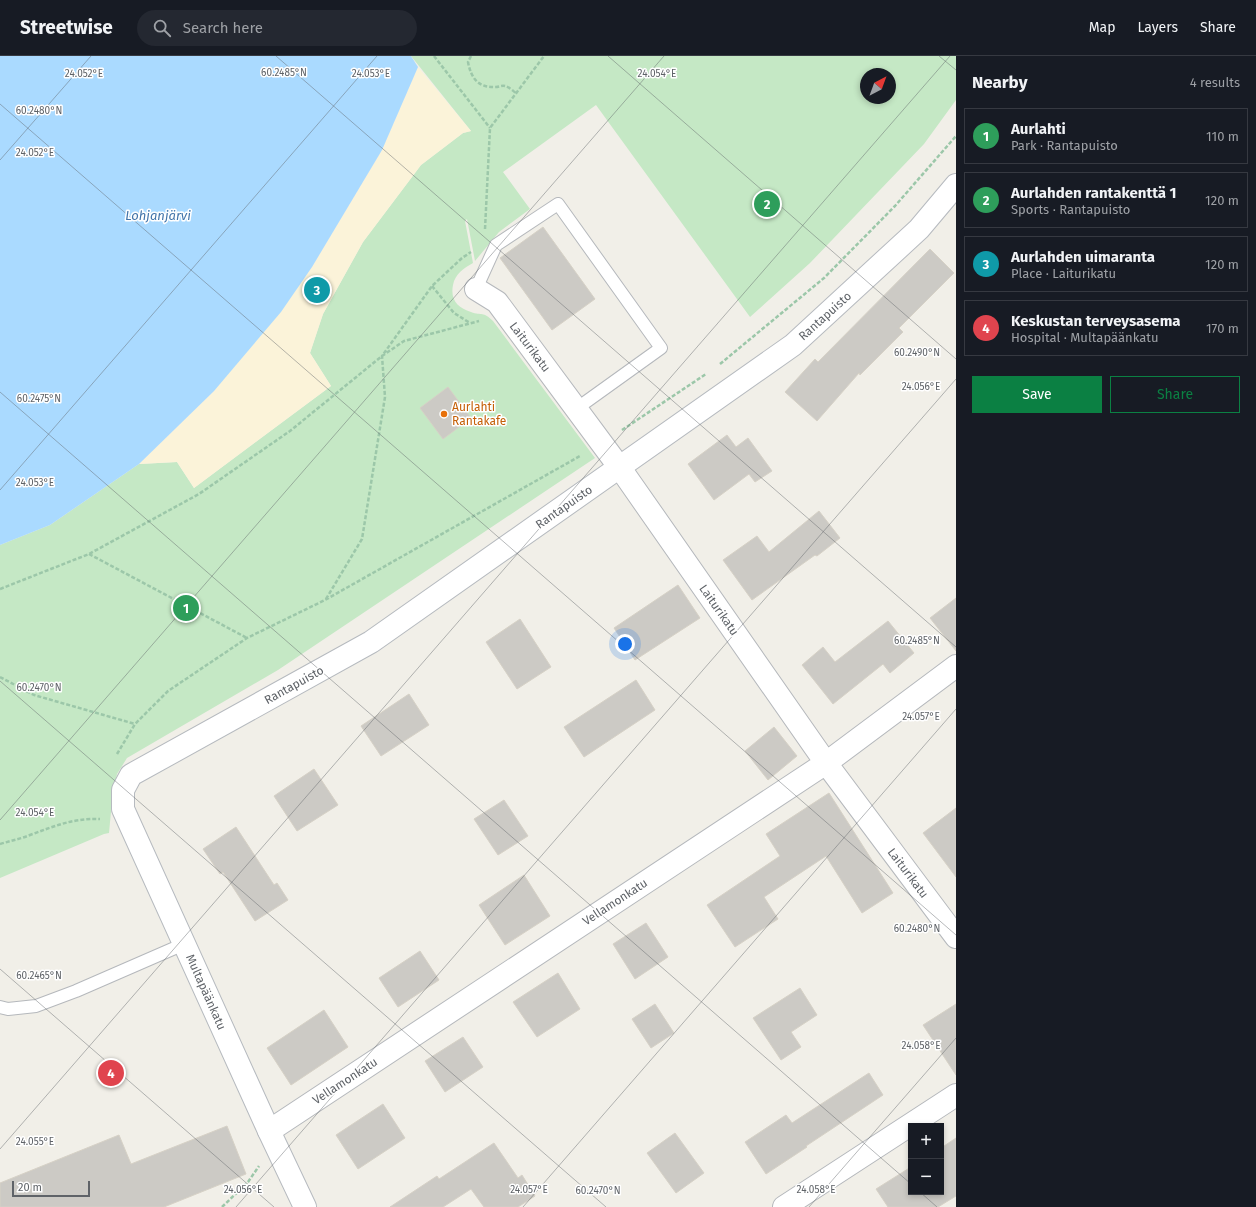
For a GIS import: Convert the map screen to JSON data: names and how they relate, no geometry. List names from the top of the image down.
{
  "streets": {
    "street": [
      "Rantapuisto",
      "Laiturikatu",
      "Vellamonkatu",
      "Multapäänkatu"
    ]
  },
  "crossings": [
    ["Rantapuisto", "Laiturikatu"],
    ["Rantapuisto", "Multapäänkatu"],
    ["Laiturikatu", "Vellamonkatu"],
    ["Vellamonkatu", "Multapäänkatu"]
  ],
  "water": ["Lohjanjärvi"],
  "places": ["Aurlahti Rantakafe"],
  "scale_bar": "20 m",
  "north": "top right",
  "page": {
    "header": "Streetwise",
    "search": "Search here",
    "nav": ["Map", "Layers", "Share"],
    "heading": ["Nearby", "4 results"],
    "list": [
      {
        "mark": "1",
        "name": "Aurlahti",
        "note": "Park · Rantapuisto",
        "value": "110 m"
      },
      {
        "mark": "2",
        "name": "Aurlahden rantakenttä 1",
        "note": "Sports · Rantapuisto",
        "value": "120 m"
      },
      {
        "mark": "3",
        "name": "Aurlahden uimaranta",
        "note": "Place · Laiturikatu",
        "value": "120 m"
      },
      {
        "mark": "4",
        "name": "Keskustan terveysasema",
        "note": "Hospital · Multapäänkatu",
        "value": "170 m"
      }
    ],
    "pins": [
      "2",
      "3",
      "1",
      "4"
    ],
    "buttons": ["Save", "Share"],
    "map_buttons": ["+", "−"],
    "scale": "20 m"
  },
  "coordinates": [
    "60.2485°N",
    "24.053°E",
    "24.052°E",
    "24.054°E",
    "60.2480°N",
    "60.2490°N",
    "24.056°E",
    "60.2475°N",
    "60.2470°N",
    "24.057°E",
    "60.2465°N",
    "24.058°E",
    "24.055°E"
  ]
}
